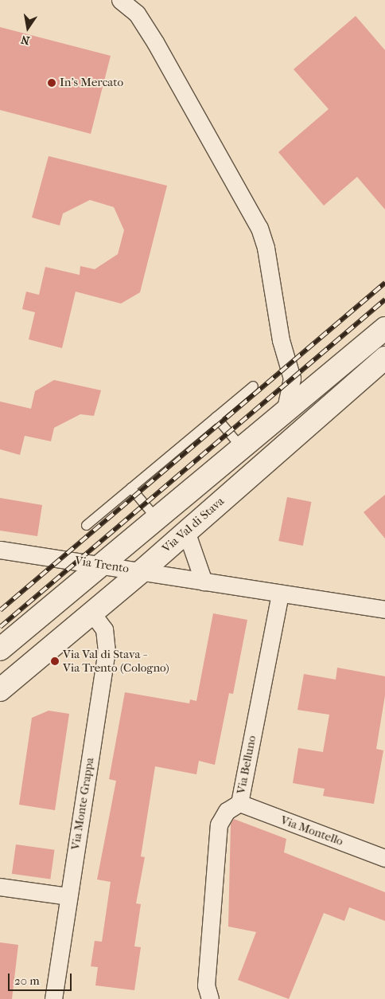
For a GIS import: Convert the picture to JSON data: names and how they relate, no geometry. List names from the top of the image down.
{
  "streets": {
    "street": [
      "Via Val di Stava",
      "Via Trento",
      "Via Belluno",
      "Via Monte Grappa",
      "Via Montello"
    ]
  },
  "crossings": [
    ["Via Val di Stava", "Via Trento"],
    ["Via Val di Stava", "Via Monte Grappa"],
    ["Via Trento", "Via Belluno"],
    ["Via Belluno", "Via Montello"]
  ],
  "places": ["In's Mercato", "Via Val di Stava - Via Trento (Cologno)"],
  "scale_bar": "20 m",
  "north": "bottom"
}
